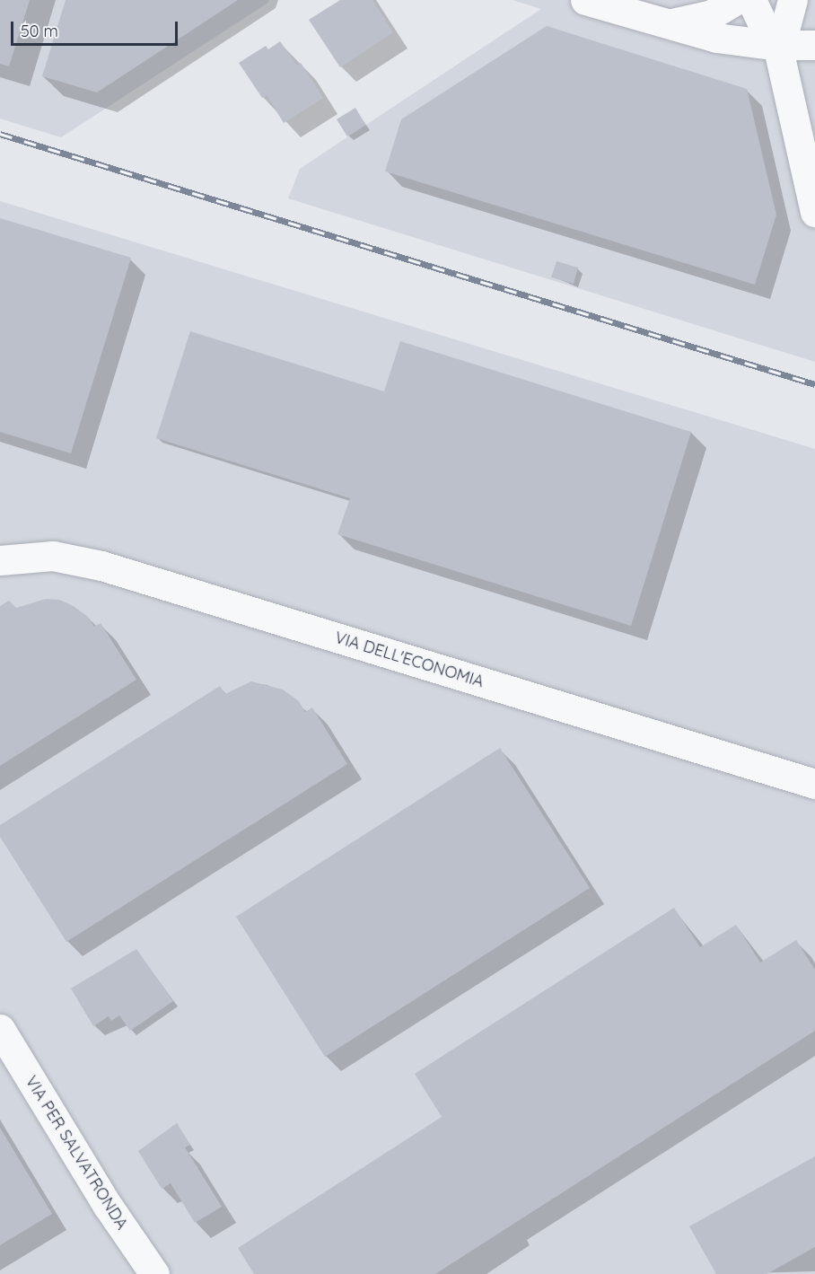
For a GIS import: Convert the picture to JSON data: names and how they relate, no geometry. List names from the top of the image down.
{
  "streets": {
    "street": ["VIA DELL'ECONOMIA", "VIA PER SALVATRONDA"]
  },
  "scale_bar": "50 m"
}
